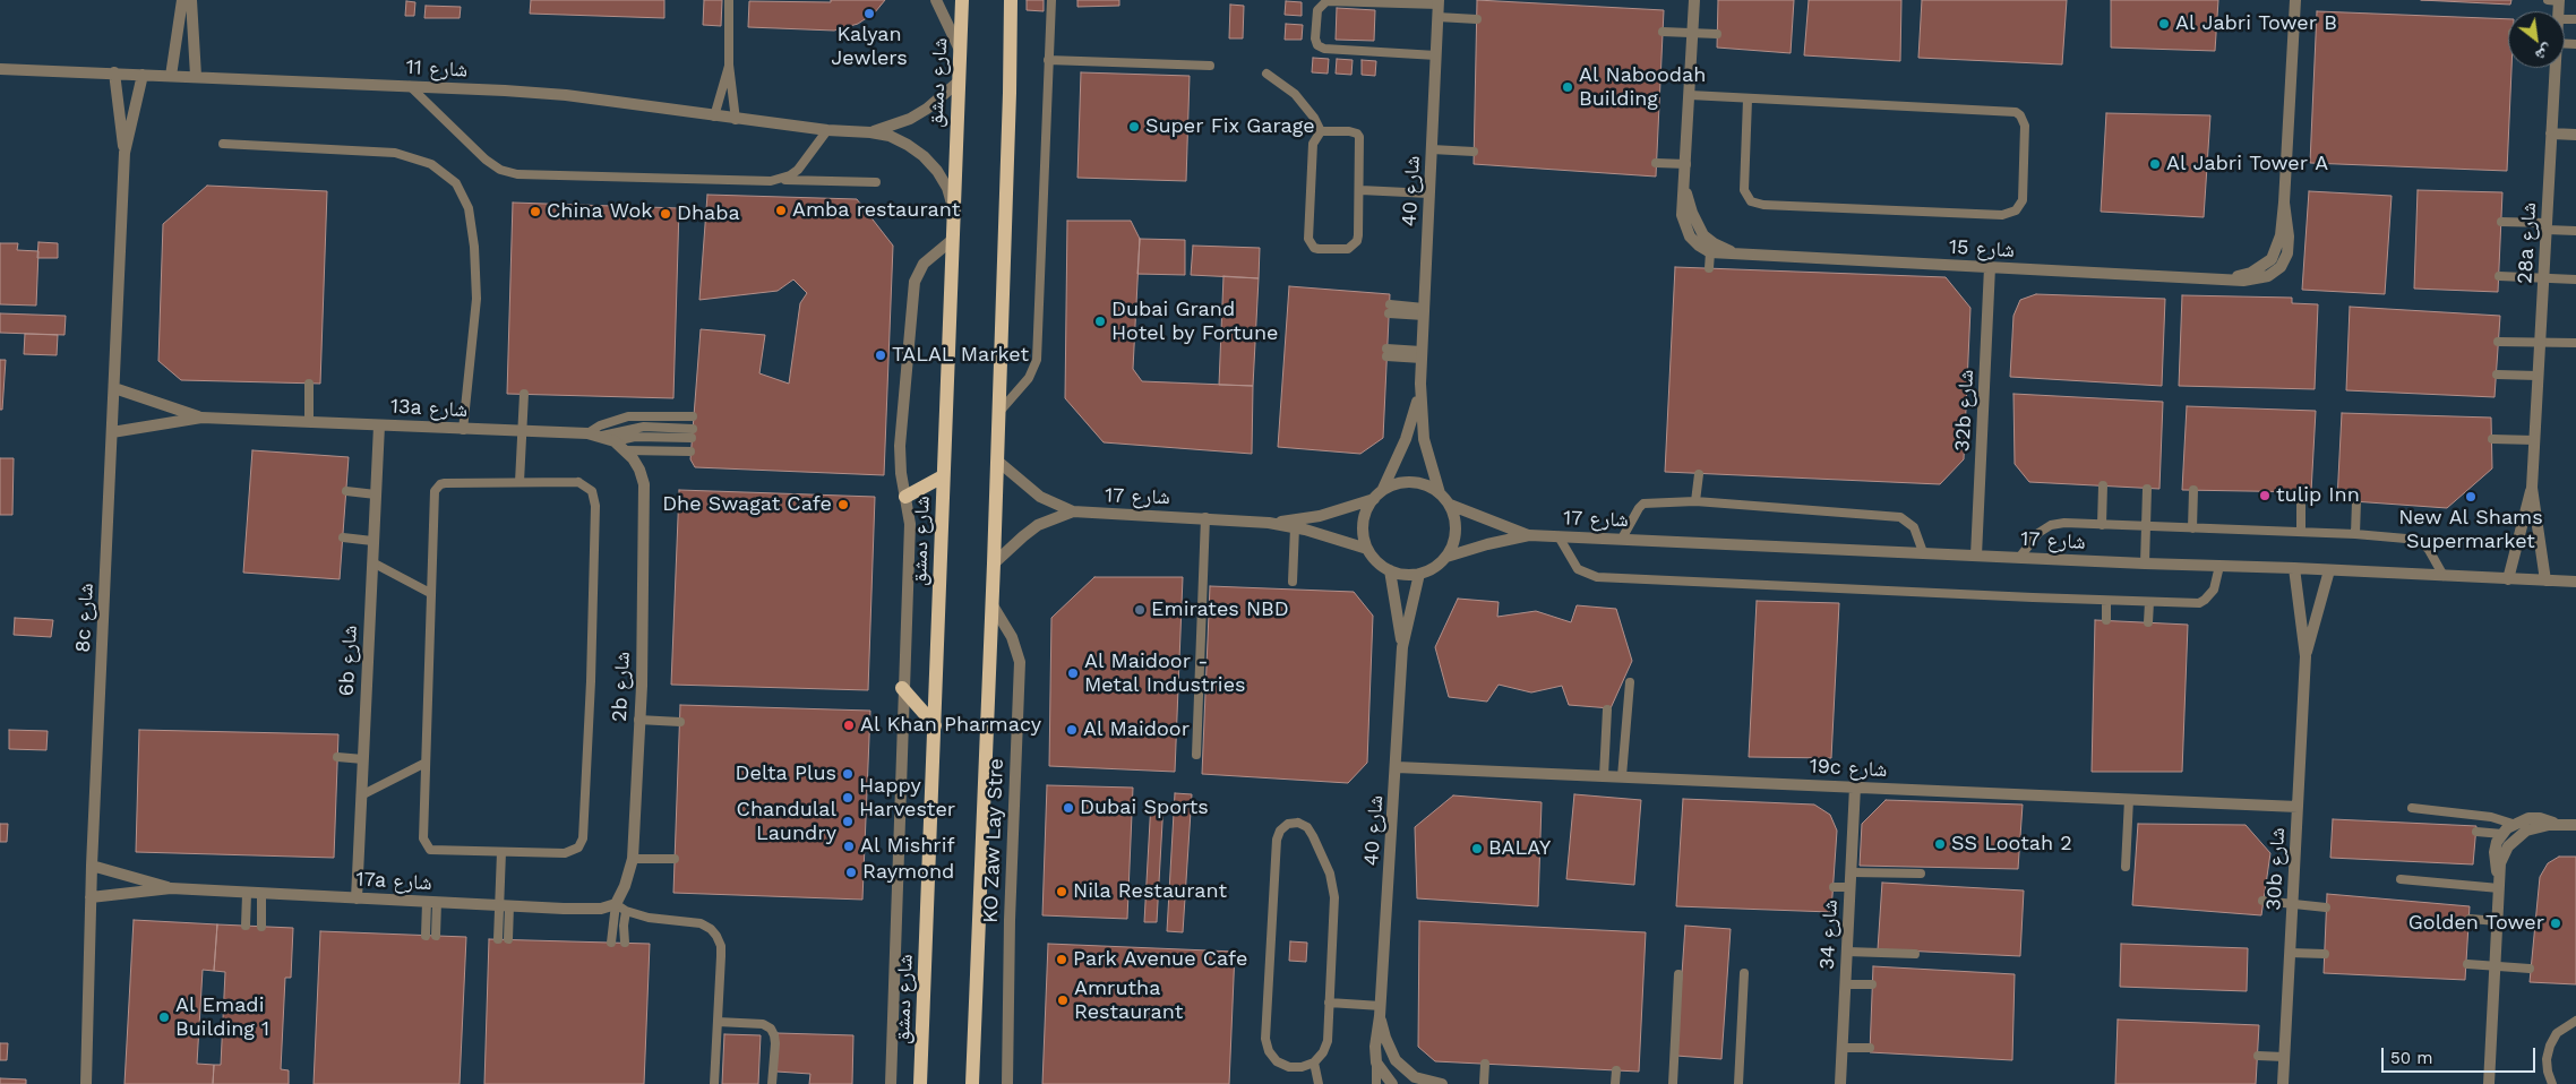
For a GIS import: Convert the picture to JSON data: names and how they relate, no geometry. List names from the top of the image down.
{
  "streets": {
    "main road": ["شارع دمشق"],
    "street": [
      "شارع 11",
      "شارع 40",
      "28a شارع",
      "شارع 15",
      "13a شارع",
      "32b شارع",
      "شارع 17",
      "8c شارع",
      "6b شارع",
      "2b شارع",
      "19c شارع",
      "KO Zaw Lay Stre",
      "30b شارع",
      "17a شارع",
      "شارع 34"
    ]
  },
  "crossings": [
    ["شارع 11", "شارع دمشق"],
    ["شارع 11", "8c شارع"],
    ["شارع 40", "شارع 17"],
    ["شارع 40", "19c شارع"],
    ["28a شارع", "شارع 17"],
    ["شارع 15", "32b شارع"],
    ["13a شارع", "8c شارع"],
    ["13a شارع", "6b شارع"],
    ["13a شارع", "2b شارع"],
    ["32b شارع", "شارع 17"],
    ["شارع 17", "30b شارع"],
    ["8c شارع", "17a شارع"],
    ["6b شارع", "17a شارع"],
    ["2b شارع", "17a شارع"],
    ["19c شارع", "30b شارع"],
    ["19c شارع", "شارع 34"]
  ],
  "places": [
    "Kalyan Jewlers",
    "Al Jabri Tower B",
    "Al Naboodah Building",
    "Super Fix Garage",
    "Al Jabri Tower A",
    "Amba restaurant",
    "China Wok",
    "Dhaba",
    "Dubai Grand Hotel by Fortune",
    "TALAL Market",
    "tulip Inn",
    "New Al Shams Supermarket",
    "Dhe Swagat Cafe",
    "Emirates NBD",
    "Al Maidoor - Metal Industries",
    "Al Khan Pharmacy",
    "Al Maidoor",
    "Delta Plus",
    "Happy Harvester",
    "Dubai Sports",
    "Chandulal Laundry",
    "SS Lootah 2",
    "Al Mishrif",
    "BALAY",
    "Raymond",
    "Nila Restaurant",
    "Golden Tower",
    "Park Avenue Cafe",
    "Amrutha Restaurant",
    "Al Emadi Building 1"
  ],
  "scale_bar": "50 m",
  "north": "bottom right"
}
